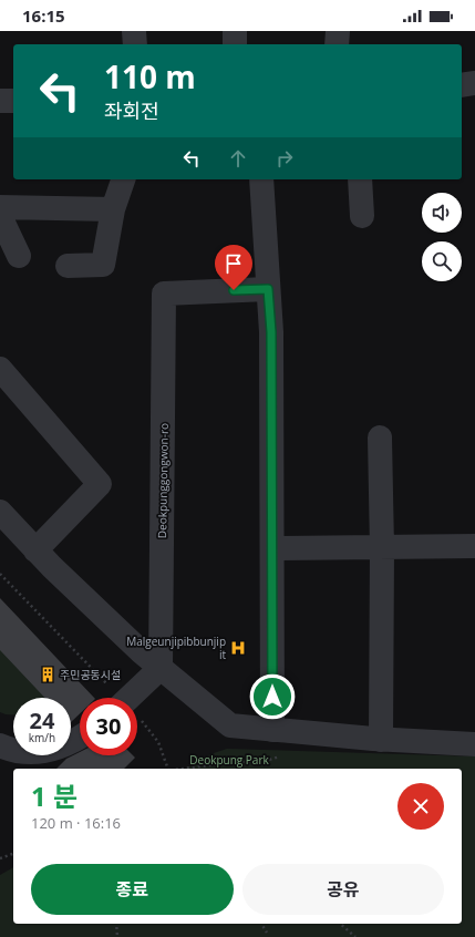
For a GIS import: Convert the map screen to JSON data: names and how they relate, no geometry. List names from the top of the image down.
{
  "streets": {
    "street": ["Deokpunggongwon-ro"]
  },
  "parks": ["Deokpung Park"],
  "places": {
    "hospital": ["Malgeunjipibbunjip it"],
    "building": ["주민공동시설"]
  },
  "page": {
    "status": "16:15",
    "turn": ["110 m", "좌회전"],
    "speed": "24 km/h",
    "limit": "30",
    "heading": ["1 분", "120 m · 16:16"],
    "buttons": ["종료", "공유"]
  }
}
